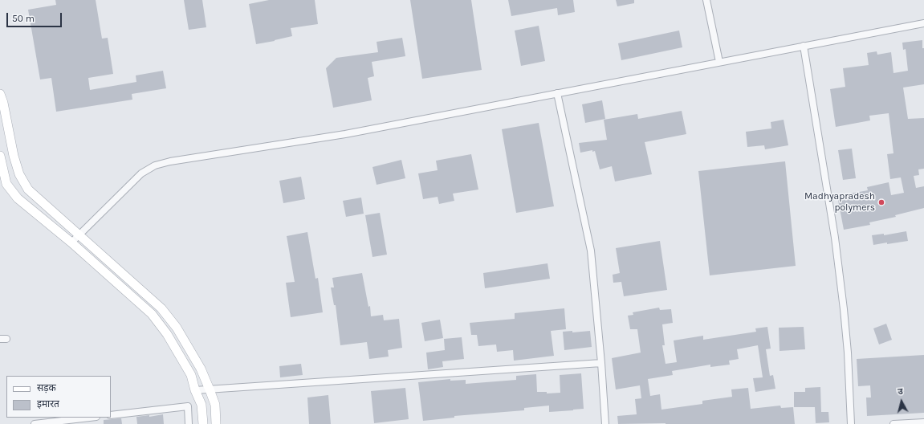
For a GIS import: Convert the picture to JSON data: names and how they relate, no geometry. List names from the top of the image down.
{
  "places": ["Madhyapradesh polymers"],
  "legend": ["सड़क", "इमारत"],
  "scale_bar": "50 m",
  "north": "top"
}
